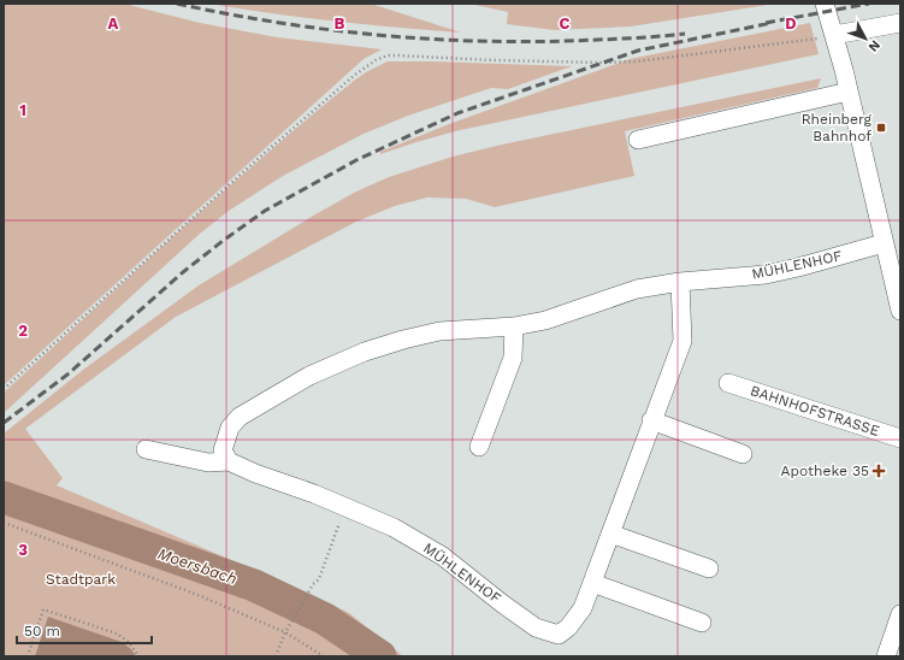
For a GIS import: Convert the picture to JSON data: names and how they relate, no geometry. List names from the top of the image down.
{
  "streets": {
    "street": ["MÜHLENHOF", "BAHNHOFSTRASSE"]
  },
  "water": ["Moersbach"],
  "parks": ["Stadtpark"],
  "places": {
    "transit": ["Rheinberg Bahnhof"],
    "health": ["Apotheke 35"]
  },
  "scale_bar": "50 m",
  "north": "bottom right",
  "grid": {
    "columns": [
      "A",
      "B",
      "C",
      "D"
    ],
    "rows": ["1", "2", "3"]
  }
}
